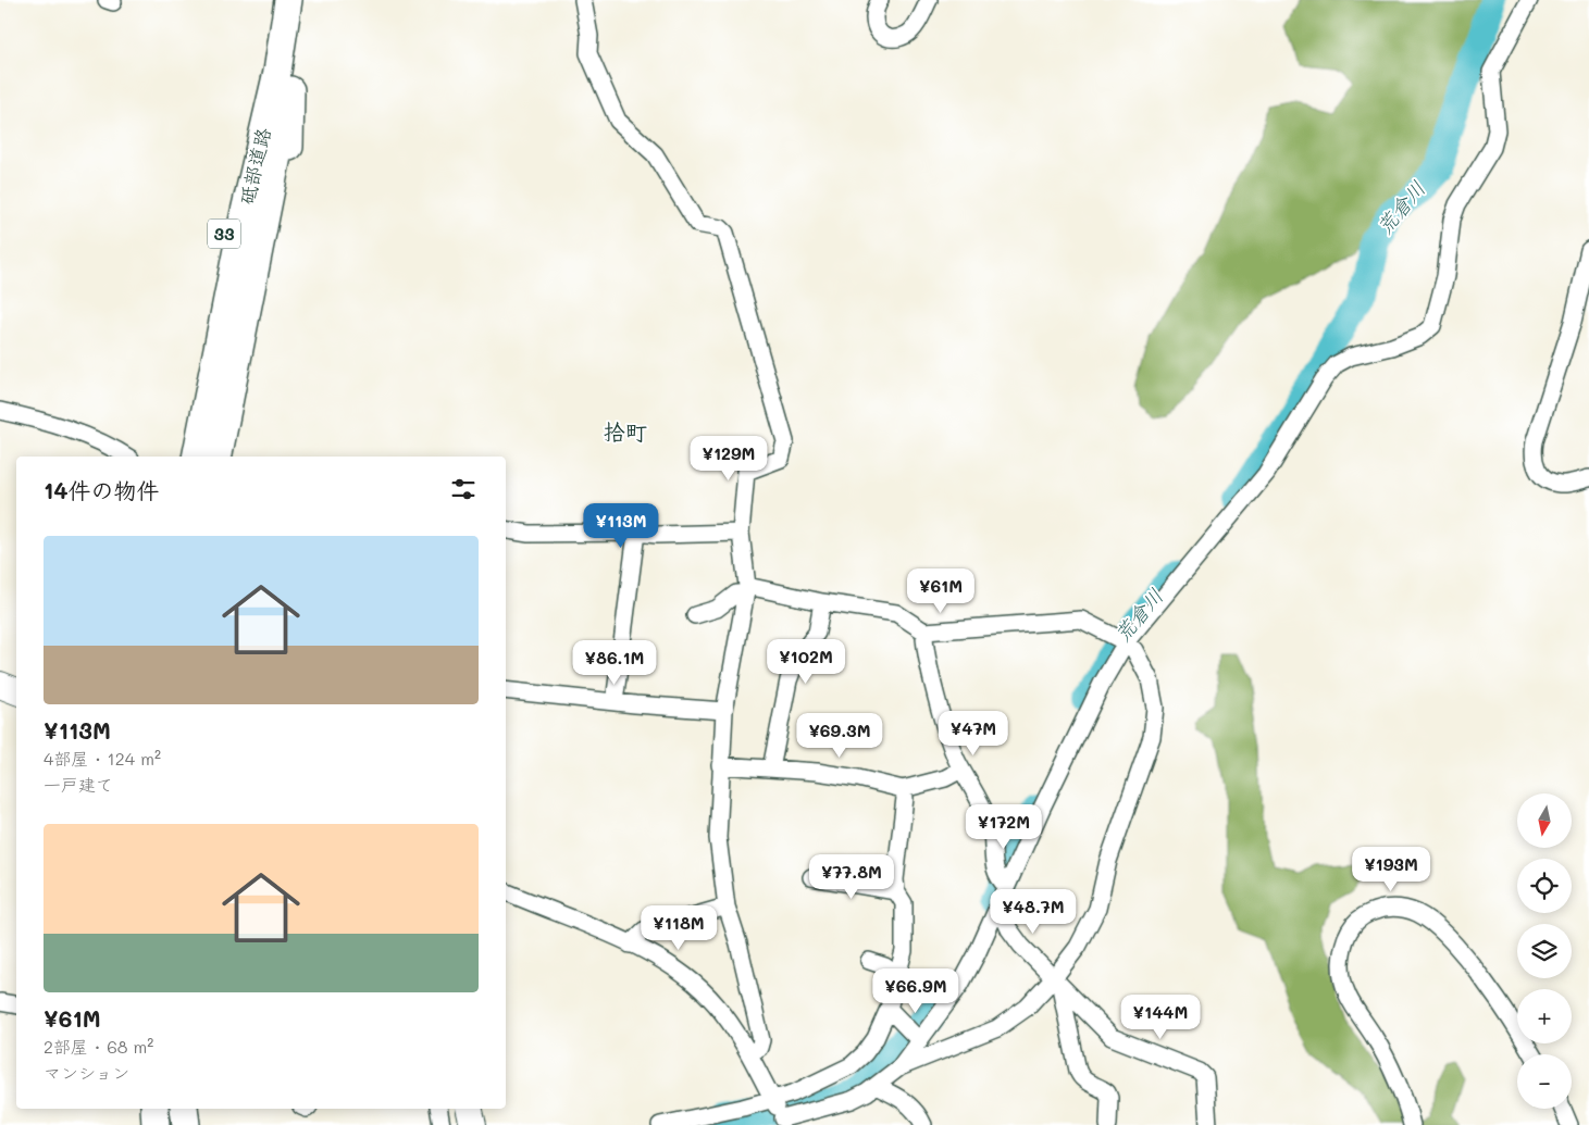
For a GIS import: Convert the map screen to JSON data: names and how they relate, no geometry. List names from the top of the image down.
{
  "streets": {
    "highway": ["砥部道路", "33"]
  },
  "crossings": [
    ["砥部道路", "33"]
  ],
  "districts": ["拾町"],
  "water": ["荒倉川"],
  "north": "bottom",
  "page": {
    "price": [
      "¥129M",
      "¥113M",
      "¥61M",
      "¥102M",
      "¥86.1M",
      "¥47M",
      "¥69.3M",
      "¥172M",
      "¥193M",
      "¥77.8M",
      "¥48.7M",
      "¥118M",
      "¥66.9M",
      "¥144M"
    ],
    "heading": "14件の物件",
    "list": [
      {
        "name": "¥113M",
        "note": "4部屋 · 124 m² · 一戸建て"
      },
      {
        "name": "¥61M",
        "note": "2部屋 · 68 m² · マンション"
      }
    ],
    "map_buttons": ["+", "−"]
  }
}
